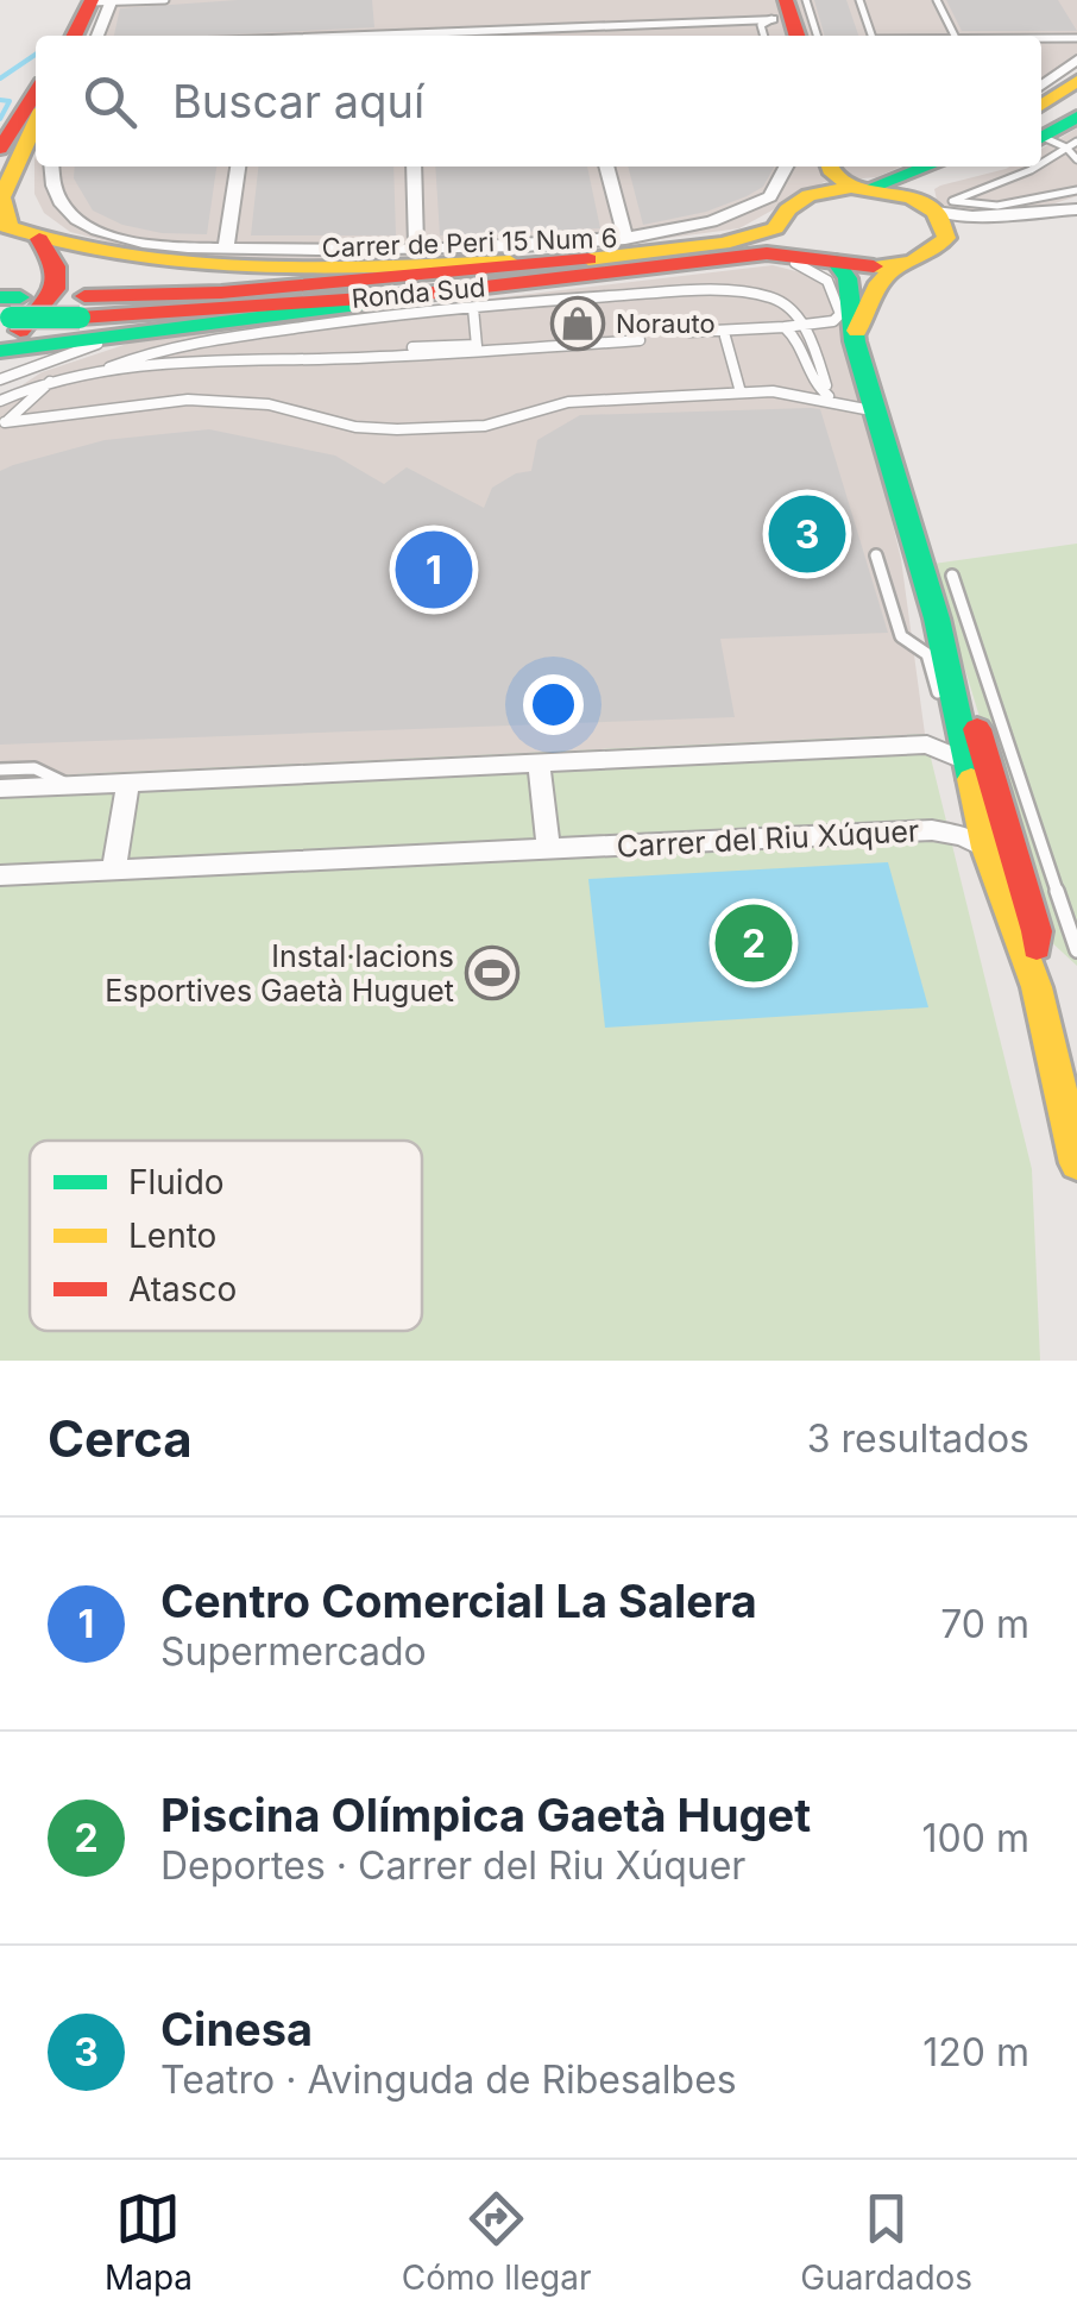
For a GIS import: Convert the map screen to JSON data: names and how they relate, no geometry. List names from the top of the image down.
{
  "streets": {
    "main road": ["Ronda Sud"],
    "street": ["Carrer de Peri 15 Num 6", "Carrer del Riu Xúquer"]
  },
  "places": {
    "shop": ["Norauto"],
    "sports": ["Instal·lacions Esportives Gaetà Huguet"]
  },
  "legend": ["Fluido", "Lento", "Atasco"],
  "page": {
    "search": "Buscar aquí",
    "pins": ["3", "1", "2"],
    "heading": ["Cerca", "3 resultados"],
    "list": [
      {
        "mark": "1",
        "name": "Centro Comercial La Salera",
        "note": "Supermercado",
        "value": "70 m"
      },
      {
        "mark": "2",
        "name": "Piscina Olímpica Gaetà Huget",
        "note": "Deportes · Carrer del Riu Xúquer",
        "value": "100 m"
      },
      {
        "mark": "3",
        "name": "Cinesa",
        "note": "Teatro · Avinguda de Ribesalbes",
        "value": "120 m"
      }
    ],
    "nav": ["Mapa", "Cómo llegar", "Guardados"]
  }
}
